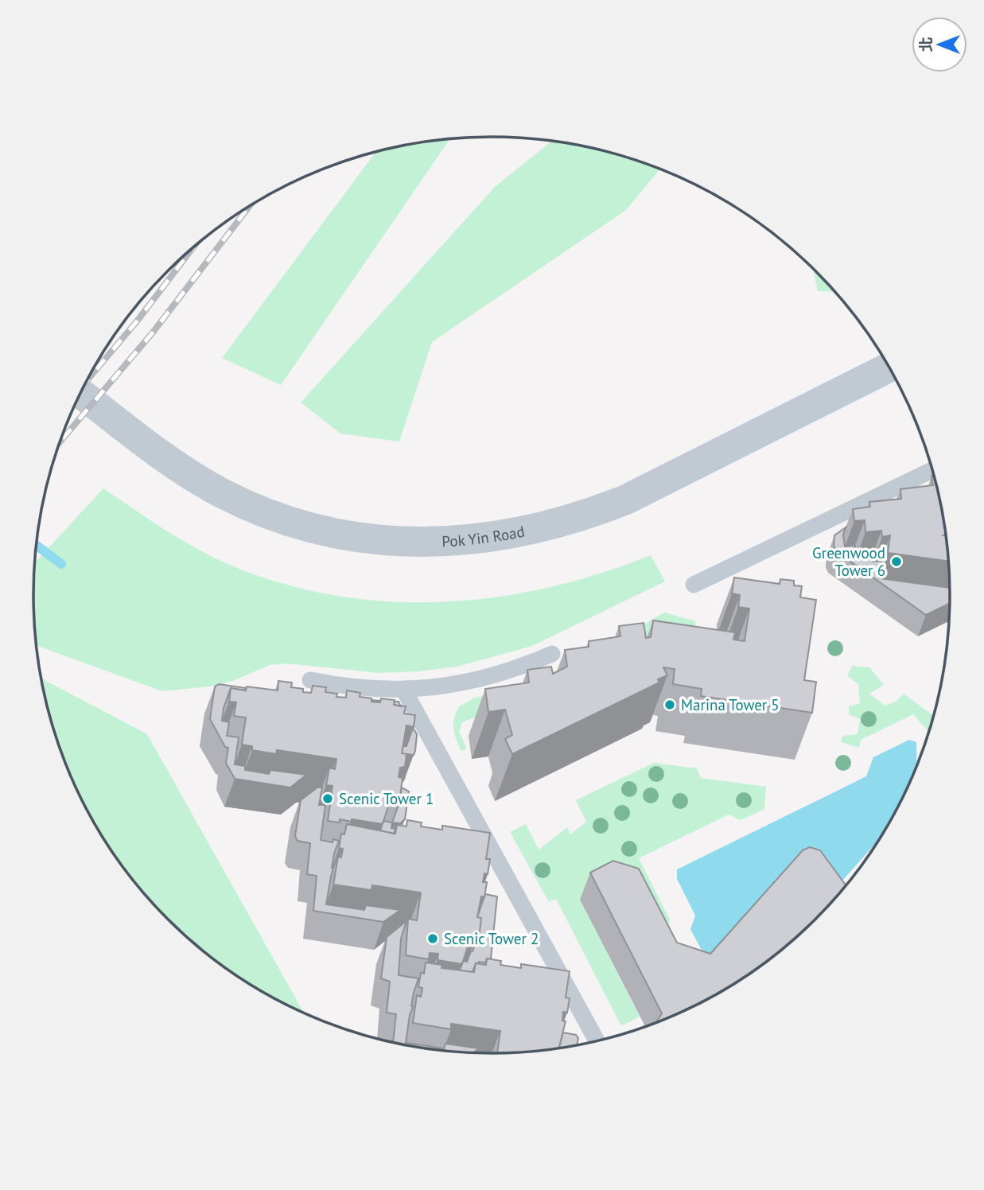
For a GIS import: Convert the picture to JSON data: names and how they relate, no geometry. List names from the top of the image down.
{
  "streets": {
    "street": ["Pok Yin Road"]
  },
  "places": [
    "Greenwood Tower 6",
    "Marina Tower 5",
    "Scenic Tower 1",
    "Scenic Tower 2"
  ],
  "north": "left"
}
